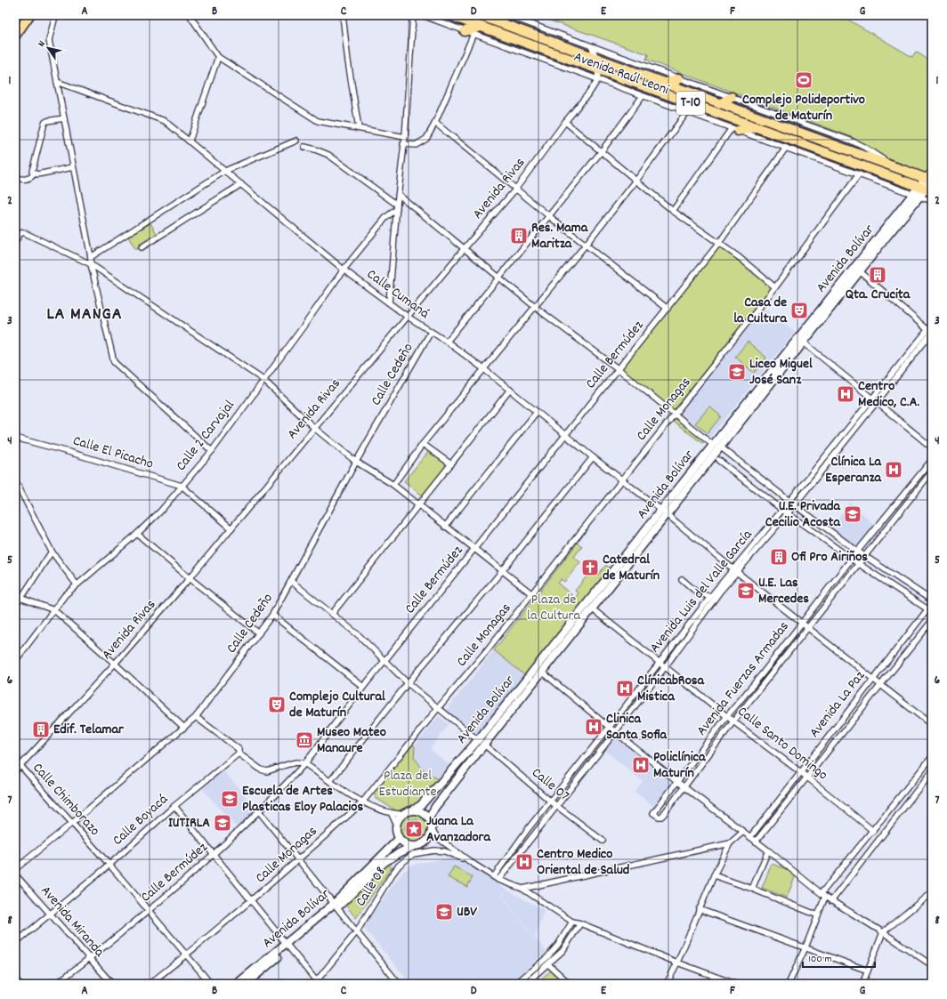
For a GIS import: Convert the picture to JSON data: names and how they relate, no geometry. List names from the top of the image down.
{
  "streets": {
    "highway": ["Avenida Raúl Leoni", "T-10"],
    "street": [
      "Avenida Rivas",
      "Avenida Bolívar",
      "Calle Cumaná",
      "Calle Bermúdez",
      "Calle Cedeño",
      "Calle Monagas",
      "Calle 2 Carvajal",
      "Calle El Picacho",
      "Avenida Luis del Valle García",
      "Avenida Fuerzas Armadas",
      "Avenida La Paz",
      "Calle Santo Domingo",
      "Calle 07",
      "Calle Chimborazo",
      "Calle Boyacá",
      "Calle 08",
      "Avenida Miranda"
    ]
  },
  "crossings": [
    ["Avenida Raúl Leoni", "T-10"],
    ["Avenida Raúl Leoni", "Avenida Rivas"],
    ["Avenida Raúl Leoni", "Avenida Bolívar"],
    ["Avenida Raúl Leoni", "Calle Bermúdez"],
    ["Avenida Raúl Leoni", "Calle Monagas"],
    ["Avenida Rivas", "Calle Cumaná"],
    ["Avenida Rivas", "Calle El Picacho"],
    ["Avenida Rivas", "Calle Chimborazo"],
    ["Avenida Bolívar", "Calle Cumaná"],
    ["Avenida Bolívar", "Calle Santo Domingo"],
    ["Avenida Bolívar", "Calle 07"],
    ["Calle Cumaná", "Calle Bermúdez"],
    ["Calle Cumaná", "Calle Cedeño"],
    ["Calle Cumaná", "Calle Monagas"],
    ["Calle Cumaná", "Calle 2 Carvajal"],
    ["Calle Cumaná", "Avenida Luis del Valle García"],
    ["Calle Cumaná", "Avenida Fuerzas Armadas"],
    ["Calle Cumaná", "Avenida La Paz"],
    ["Calle Bermúdez", "Calle 07"],
    ["Calle Bermúdez", "Calle Chimborazo"],
    ["Calle Bermúdez", "Avenida Miranda"],
    ["Calle Cedeño", "Calle 07"],
    ["Calle Cedeño", "Calle Chimborazo"],
    ["Calle Monagas", "Calle 07"],
    ["Calle Monagas", "Calle Chimborazo"],
    ["Calle 2 Carvajal", "Calle El Picacho"],
    ["Avenida Luis del Valle García", "Calle Santo Domingo"],
    ["Avenida Luis del Valle García", "Calle 07"],
    ["Avenida Fuerzas Armadas", "Calle Santo Domingo"],
    ["Avenida La Paz", "Calle Santo Domingo"],
    ["Calle Chimborazo", "Calle Boyacá"],
    ["Calle Boyacá", "Avenida Miranda"]
  ],
  "districts": ["LA MANGA"],
  "parks": ["Plaza de la Cultura", "Plaza del Estudiante"],
  "places": {
    "sports": ["Complejo Polideportivo de Maturín"],
    "building": [
      "Res. Mama Maritza",
      "Qta. Crucita",
      "Ofi Pro Airiños",
      "Edif. Telamar"
    ],
    "theatre": ["Casa de la Cultura", "Complejo Cultural de Maturín"],
    "school or university": [
      "Liceo Miguel José Sanz",
      "U.E. Privada Cecilio Acosta",
      "U.E. Las Mercedes",
      "Escuela de Artes Plasticas Eloy Palacios",
      "IUTIRLA",
      "UBV"
    ],
    "hospital": [
      "Centro Medico, C.A.",
      "Clínica La Esperanza",
      "ClínicabRosa Mistica",
      "Clinica Santa Sofia",
      "Policlínica Maturín",
      "Centro Medico Oriental de Salud"
    ],
    "church": ["Catedral de Maturín"],
    "museum": ["Museo Mateo Manaure"],
    "place": ["Juana La Avanzadora"]
  },
  "scale_bar": "100 m",
  "north": "top left",
  "grid": {
    "columns": [
      "A",
      "B",
      "C",
      "D",
      "E",
      "F",
      "G"
    ],
    "rows": [
      "1",
      "2",
      "3",
      "4",
      "5",
      "6",
      "7",
      "8"
    ]
  }
}
